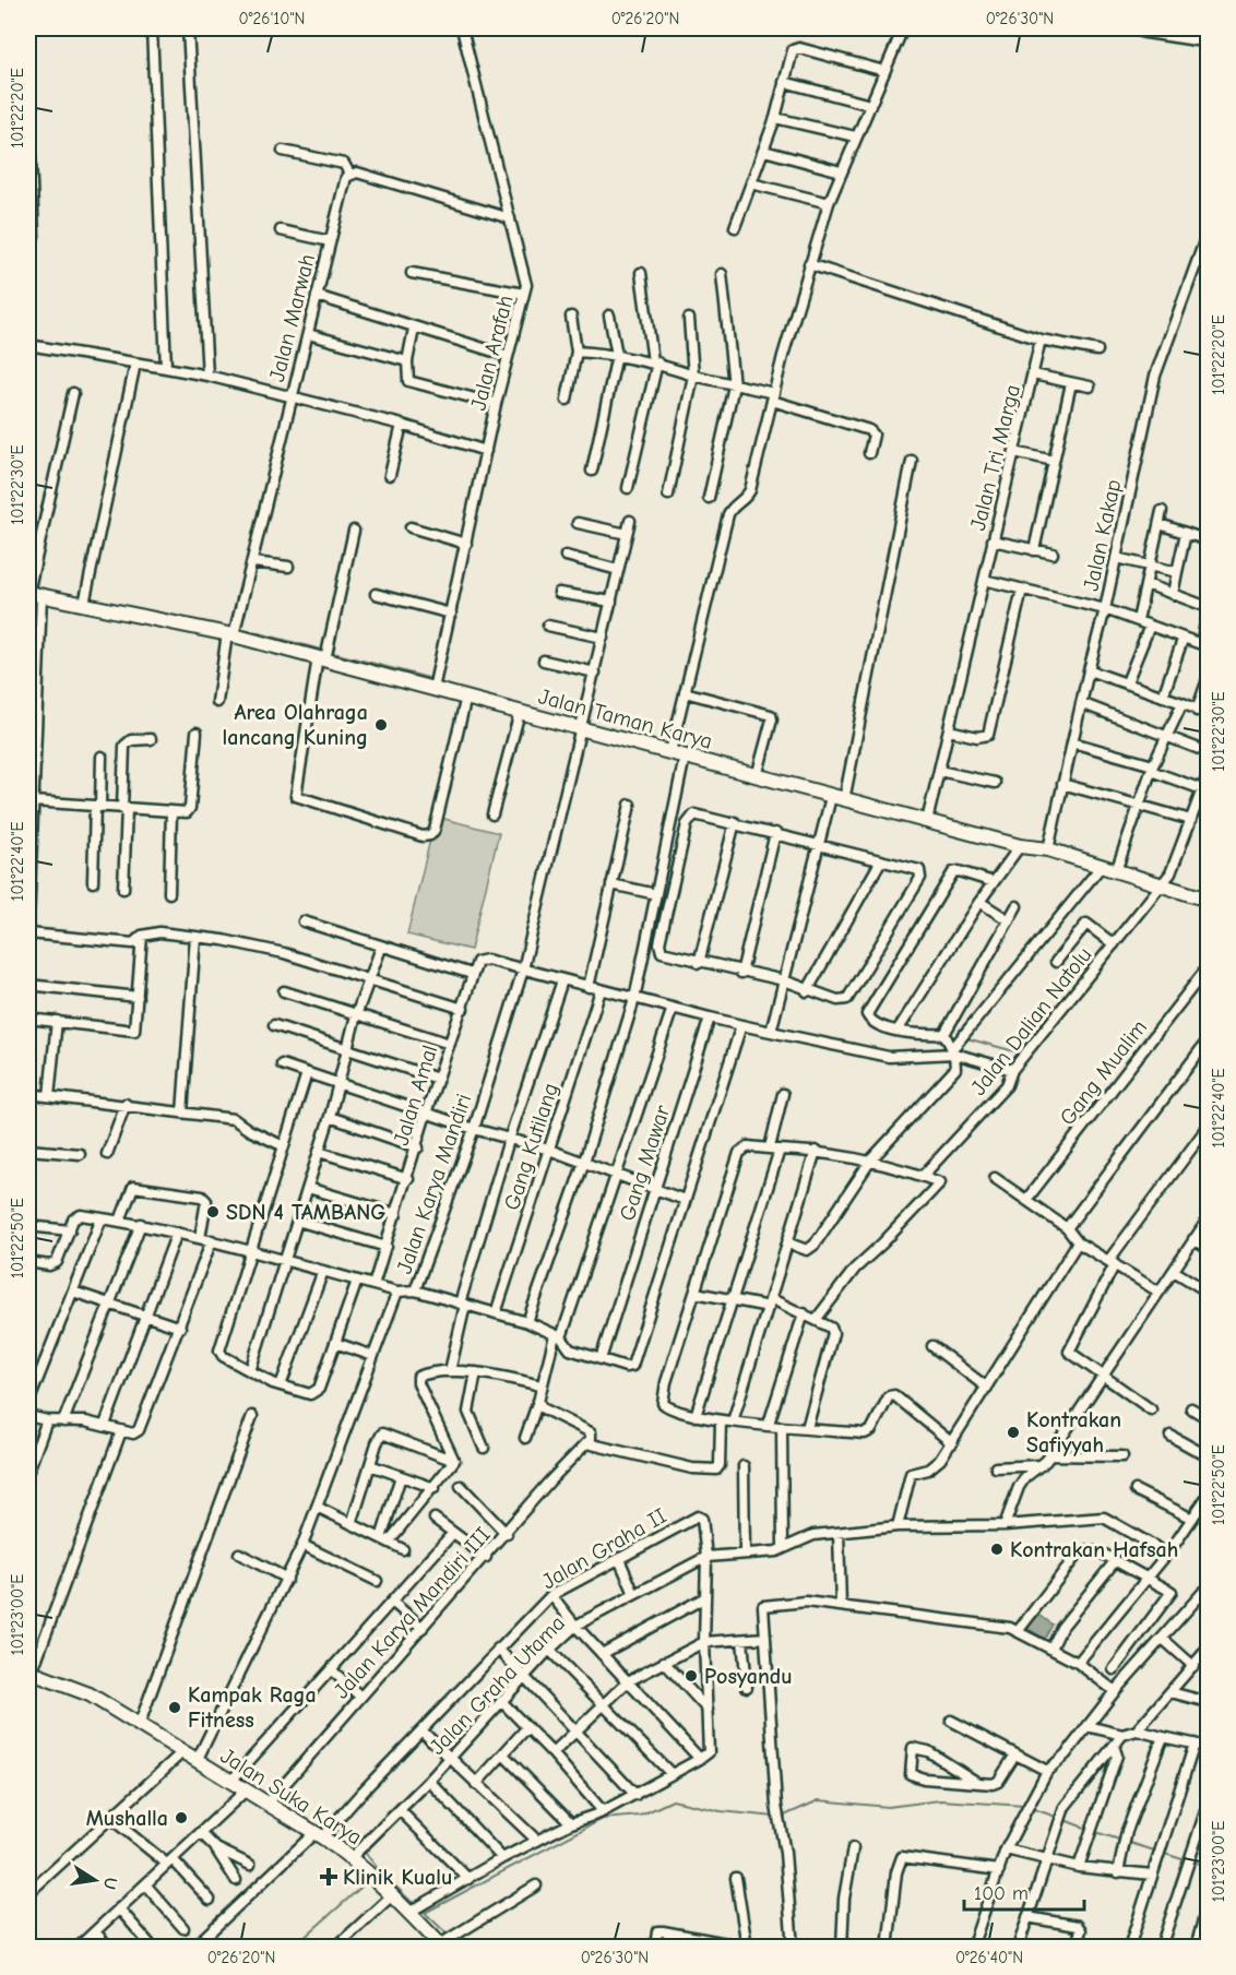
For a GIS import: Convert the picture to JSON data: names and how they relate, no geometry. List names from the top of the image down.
{
  "streets": {
    "street": [
      "Jalan Marwah",
      "Jalan Arafah",
      "Jalan Tri Marga",
      "Jalan Kakap",
      "Jalan Taman Karya",
      "Jalan Dalian Natolu",
      "Gang Mualim",
      "Jalan Amal",
      "Gang Kutilang",
      "Gang Mawar",
      "Jalan Karya Mandiri",
      "Jalan Graha II",
      "Jalan Karya Mandiri III",
      "Jalan Graha Utama",
      "Jalan Suka Karya"
    ]
  },
  "crossings": [
    ["Jalan Marwah", "Jalan Taman Karya"],
    ["Jalan Arafah", "Jalan Taman Karya"],
    ["Jalan Tri Marga", "Jalan Taman Karya"],
    ["Jalan Kakap", "Jalan Taman Karya"],
    ["Jalan Taman Karya", "Jalan Dalian Natolu"],
    ["Jalan Taman Karya", "Jalan Karya Mandiri"],
    ["Jalan Karya Mandiri", "Jalan Suka Karya"],
    ["Jalan Graha II", "Jalan Graha Utama"],
    ["Jalan Graha II", "Jalan Suka Karya"],
    ["Jalan Karya Mandiri III", "Jalan Suka Karya"],
    ["Jalan Graha Utama", "Jalan Suka Karya"]
  ],
  "places": {
    "other": [
      "Area Olahraga lancang Kuning",
      "SDN 4 TAMBANG",
      "Kontrakan Safiyyah",
      "Kontrakan Hafsah",
      "Posyandu",
      "Kampak Raga Fitness",
      "Mushalla"
    ],
    "health": ["Klinik Kualu"]
  },
  "scale_bar": "100 m",
  "north": "right",
  "coordinates": [
    "0°26'10\"N",
    "0°26'20\"N",
    "0°26'30\"N",
    "101°22'20\"E",
    "101°22'30\"E",
    "101°22'40\"E",
    "101°22'50\"E",
    "101°23'00\"E",
    "0°26'40\"N"
  ]
}
